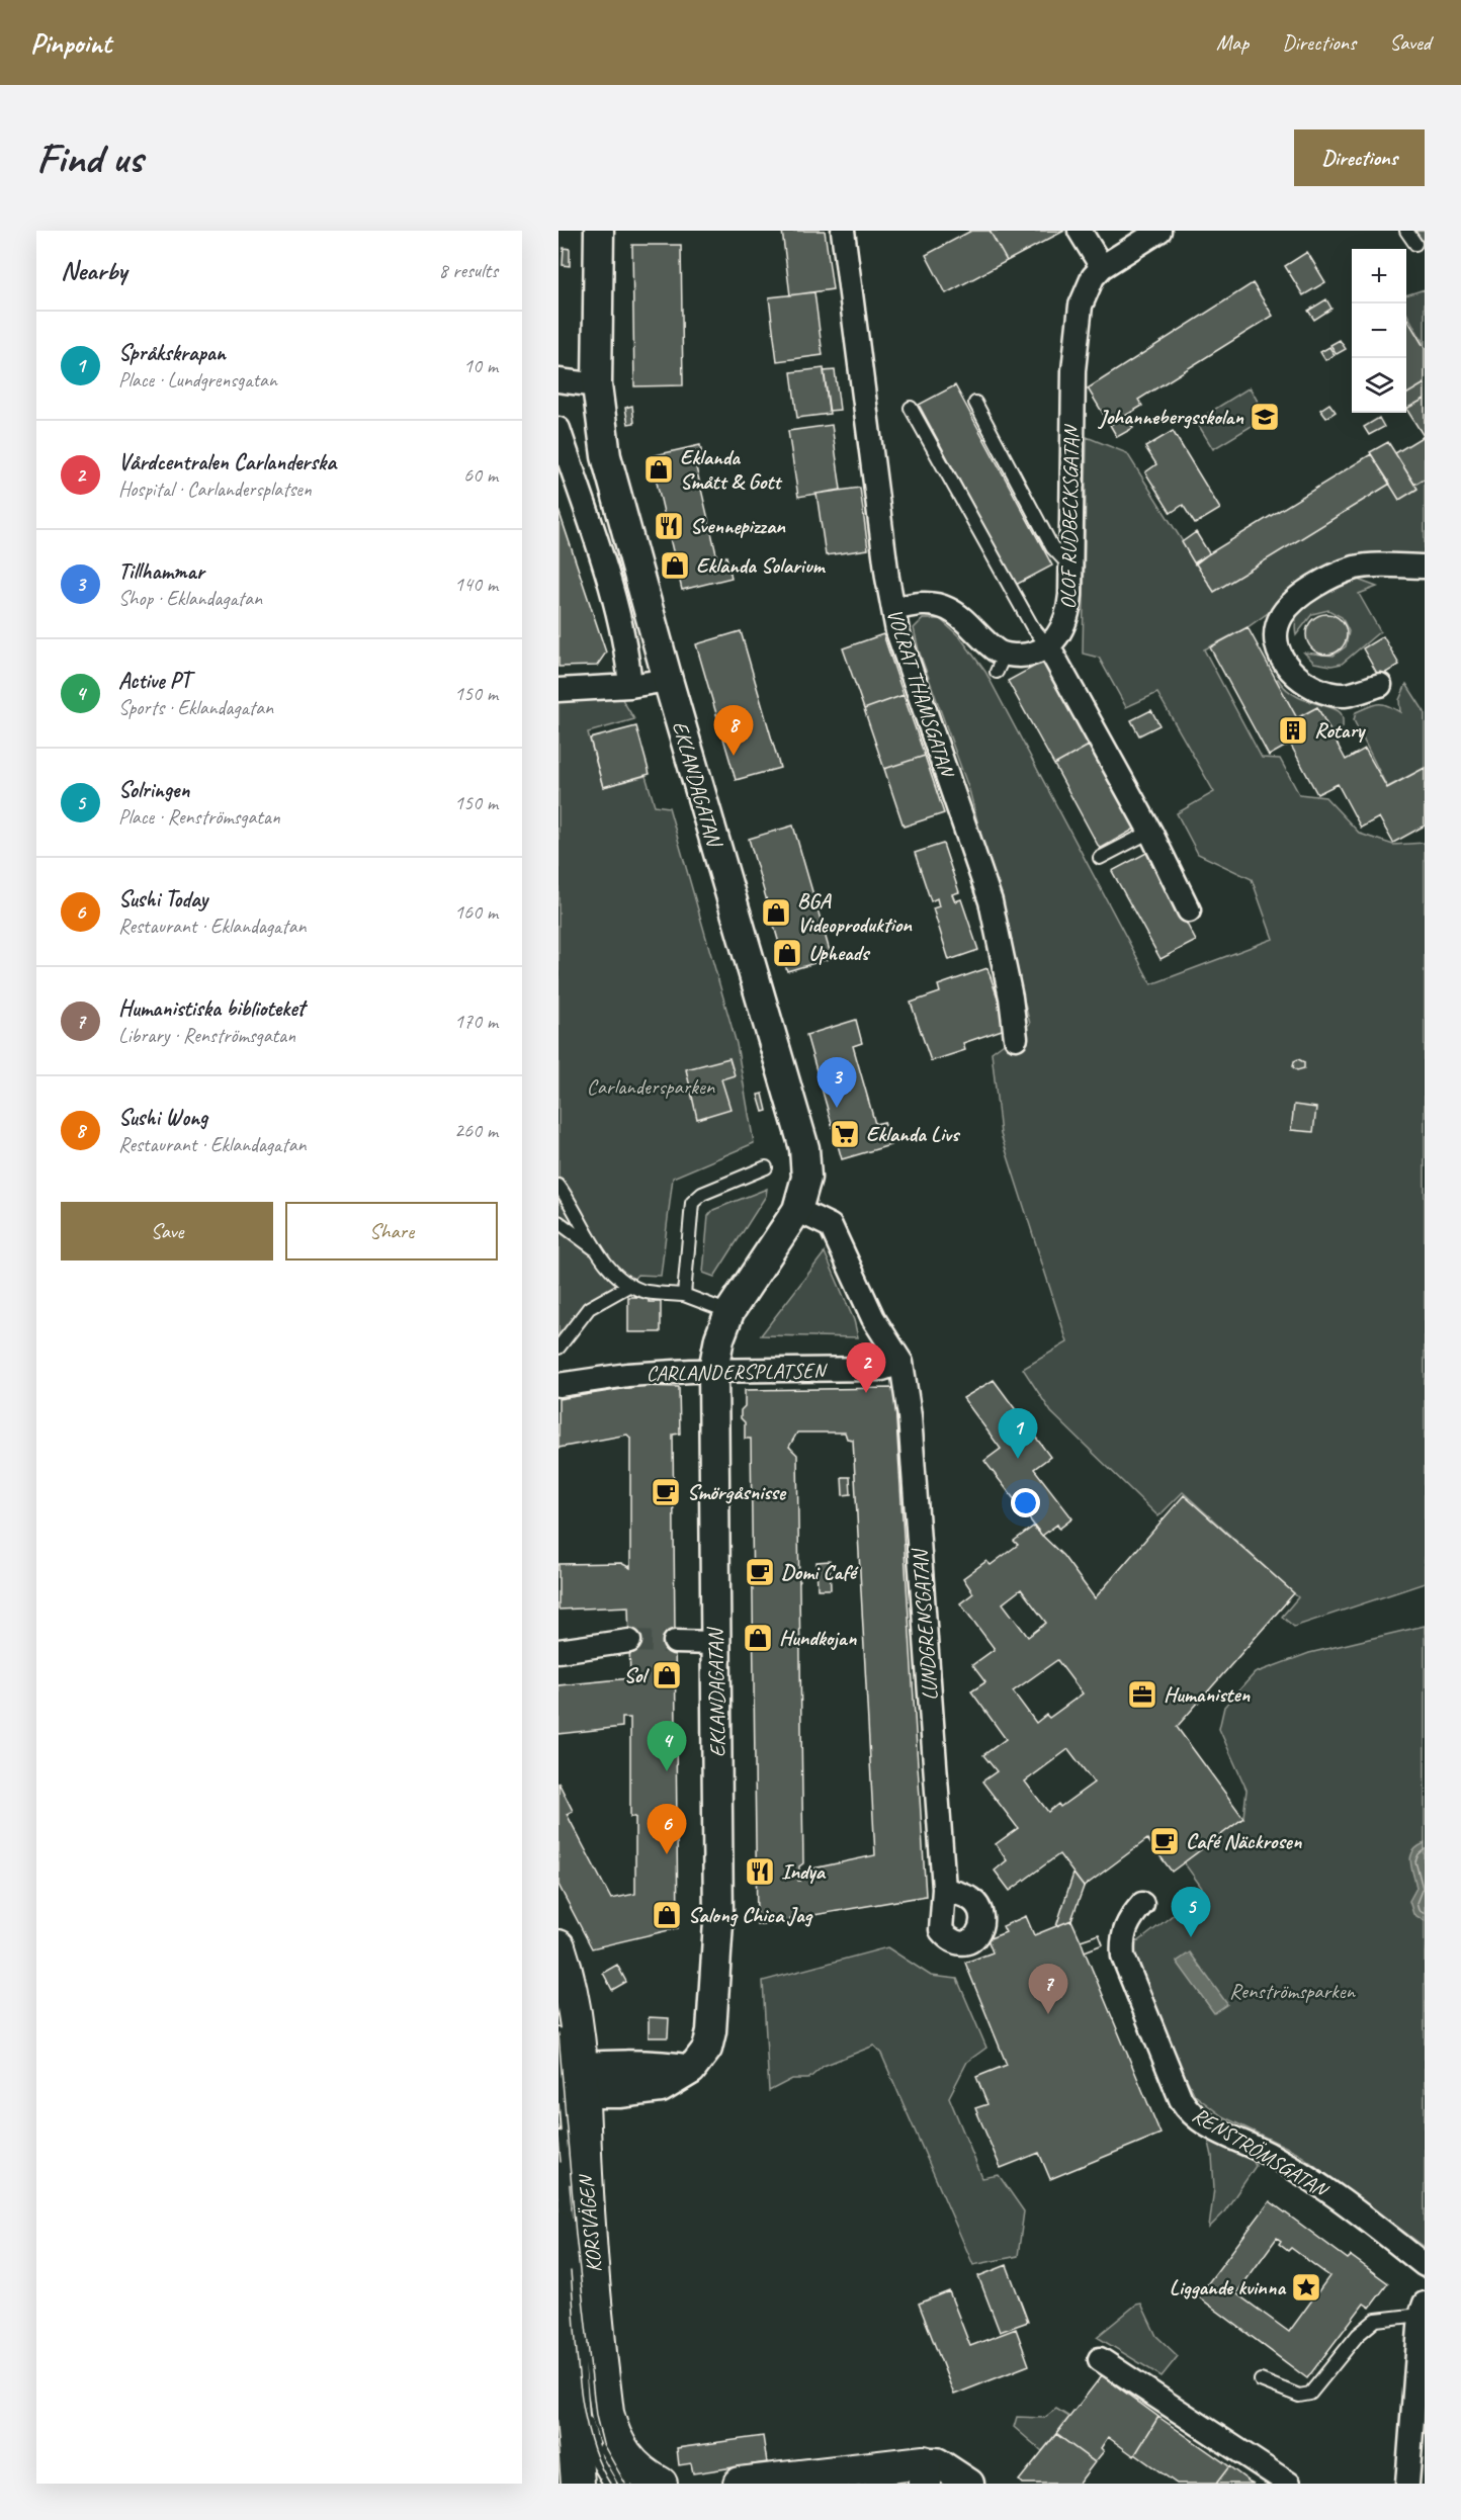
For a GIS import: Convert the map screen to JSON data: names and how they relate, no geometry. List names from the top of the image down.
{
  "streets": {
    "main road": ["KORSVÄGEN"],
    "street": [
      "OLOF RUDBECKSGATAN",
      "VOLRAT THAMSGATAN",
      "EKLANDAGATAN",
      "CARLANDERSPLATSEN",
      "LUNDGRENSGATAN",
      "RENSTRÖMSGATAN"
    ]
  },
  "crossings": [
    ["EKLANDAGATAN", "CARLANDERSPLATSEN"],
    ["EKLANDAGATAN", "KORSVÄGEN"],
    ["CARLANDERSPLATSEN", "LUNDGRENSGATAN"]
  ],
  "parks": ["Carlandersparken", "Renströmsparken"],
  "places": {
    "school or university": ["Johannebergsskolan"],
    "shop": [
      "Eklanda Smått & Gott",
      "Eklanda Solarium",
      "BGA Videoproduktion",
      "Upheads",
      "Hundkojan",
      "Sol",
      "Salong Chica Jag"
    ],
    "restaurant": ["Svennepizzan", "Indya"],
    "building": ["Rotary"],
    "supermarket": ["Eklanda Livs"],
    "cafe": ["Smörgåsnisse", "Domi Café", "Café Näckrosen"],
    "office": ["Humanisten"],
    "place": ["Liggande kvinna"]
  },
  "page": {
    "header": "Pinpoint",
    "nav": ["Map", "Directions", "Saved"],
    "buttons": [
      "Directions",
      ["Save", "Share"]
    ],
    "title": "Find us",
    "heading": ["Nearby", "8 results"],
    "map_buttons": ["+", "−"],
    "list": [
      {
        "mark": "1",
        "name": "Språkskrapan",
        "note": "Place · Lundgrensgatan",
        "value": "10 m"
      },
      {
        "mark": "2",
        "name": "Vårdcentralen Carlanderska",
        "note": "Hospital · Carlandersplatsen",
        "value": "60 m"
      },
      {
        "mark": "3",
        "name": "Tillhammar",
        "note": "Shop · Eklandagatan",
        "value": "140 m"
      },
      {
        "mark": "4",
        "name": "Active PT",
        "note": "Sports · Eklandagatan",
        "value": "150 m"
      },
      {
        "mark": "5",
        "name": "Solringen",
        "note": "Place · Renströmsgatan",
        "value": "150 m"
      },
      {
        "mark": "6",
        "name": "Sushi Today",
        "note": "Restaurant · Eklandagatan",
        "value": "160 m"
      },
      {
        "mark": "7",
        "name": "Humanistiska biblioteket",
        "note": "Library · Renströmsgatan",
        "value": "170 m"
      },
      {
        "mark": "8",
        "name": "Sushi Wong",
        "note": "Restaurant · Eklandagatan",
        "value": "260 m"
      }
    ],
    "pins": [
      "8",
      "3",
      "2",
      "1",
      "4",
      "6",
      "5",
      "7"
    ]
  }
}
